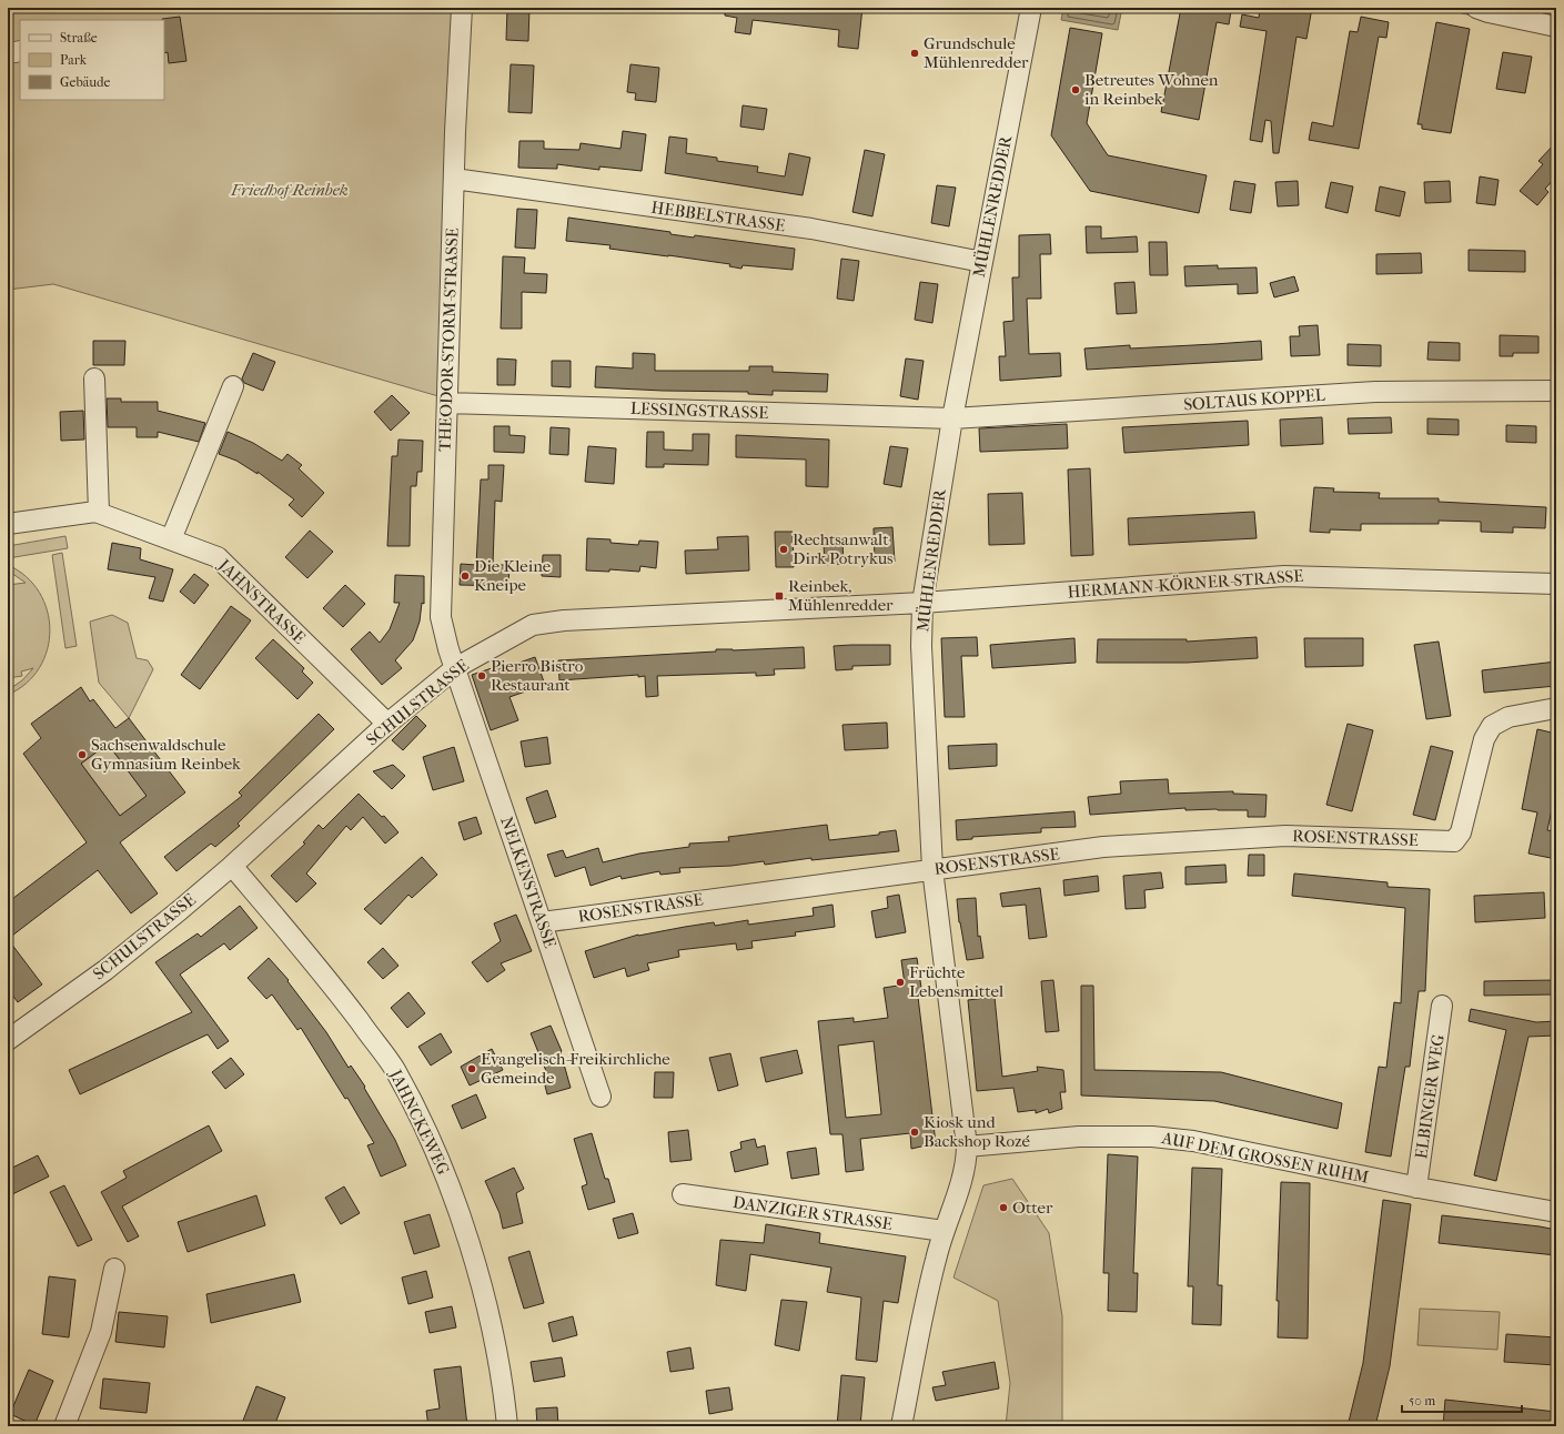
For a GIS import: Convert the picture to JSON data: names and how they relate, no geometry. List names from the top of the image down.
{
  "streets": {
    "street": [
      "MÜHLENREDDER",
      "HEBBELSTRASSE",
      "THEODOR-STORM-STRASSE",
      "SOLTAUS KOPPEL",
      "LESSINGSTRASSE",
      "HERMANN-KÖRNER-STRASSE",
      "JAHNSTRASSE",
      "SCHULSTRASSE",
      "ROSENSTRASSE",
      "NELKENSTRASSE",
      "ELBINGER WEG",
      "JAHNCKEWEG",
      "AUF DEM GROSSEN RUHM",
      "DANZIGER STRASSE"
    ]
  },
  "crossings": [
    ["MÜHLENREDDER", "HEBBELSTRASSE"],
    ["MÜHLENREDDER", "SOLTAUS KOPPEL"],
    ["MÜHLENREDDER", "LESSINGSTRASSE"],
    ["MÜHLENREDDER", "HERMANN-KÖRNER-STRASSE"],
    ["MÜHLENREDDER", "SCHULSTRASSE"],
    ["MÜHLENREDDER", "ROSENSTRASSE"],
    ["MÜHLENREDDER", "AUF DEM GROSSEN RUHM"],
    ["HEBBELSTRASSE", "THEODOR-STORM-STRASSE"],
    ["THEODOR-STORM-STRASSE", "LESSINGSTRASSE"],
    ["THEODOR-STORM-STRASSE", "SCHULSTRASSE"],
    ["THEODOR-STORM-STRASSE", "NELKENSTRASSE"],
    ["SOLTAUS KOPPEL", "LESSINGSTRASSE"],
    ["HERMANN-KÖRNER-STRASSE", "SCHULSTRASSE"],
    ["JAHNSTRASSE", "SCHULSTRASSE"],
    ["SCHULSTRASSE", "NELKENSTRASSE"],
    ["SCHULSTRASSE", "JAHNCKEWEG"],
    ["ROSENSTRASSE", "NELKENSTRASSE"],
    ["ELBINGER WEG", "AUF DEM GROSSEN RUHM"]
  ],
  "parks": ["Friedhof Reinbek"],
  "places": {
    "other": [
      "Grundschule Mühlenredder",
      "Betreutes Wohnen in Reinbek",
      "Rechtsanwalt Dirk Potrykus",
      "Die Kleine Kneipe",
      "Pierro Bistro Restaurant",
      "Sachsenwaldschule Gymnasium Reinbek",
      "Früchte Lebensmittel",
      "Evangelisch-Freikirchliche Gemeinde",
      "Kiosk und Backshop Rozé",
      "Otter"
    ],
    "transit": ["Reinbek, Mühlenredder"]
  },
  "legend": ["Straße", "Park", "Gebäude"],
  "scale_bar": "50 m"
}
